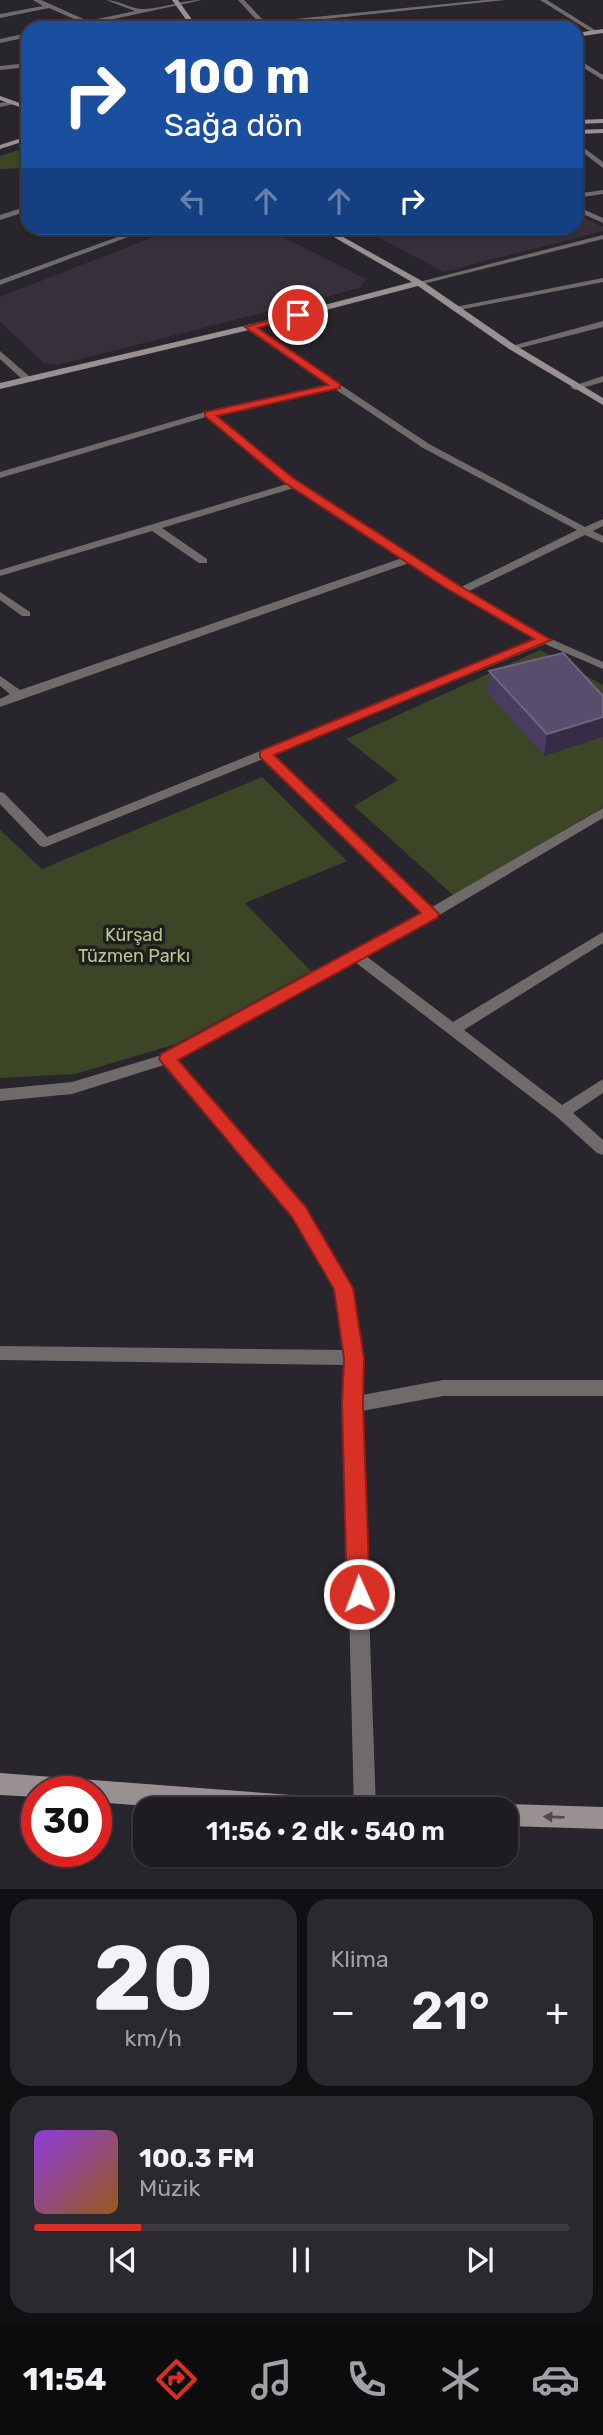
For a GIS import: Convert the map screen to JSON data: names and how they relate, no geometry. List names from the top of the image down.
{
  "parks": ["Kürşad Tüzmen Parkı"],
  "page": {
    "turn": ["100 m", "Sağa dön"],
    "limit": "30",
    "trip": "11:56 · 2 dk · 540 m",
    "tile": [
      ["20", "km/h"],
      "Klima"
    ],
    "heat": ["−", "21°", "+"],
    "song": ["100.3 FM", "Müzik"],
    "tabs": "11:54"
  }
}
